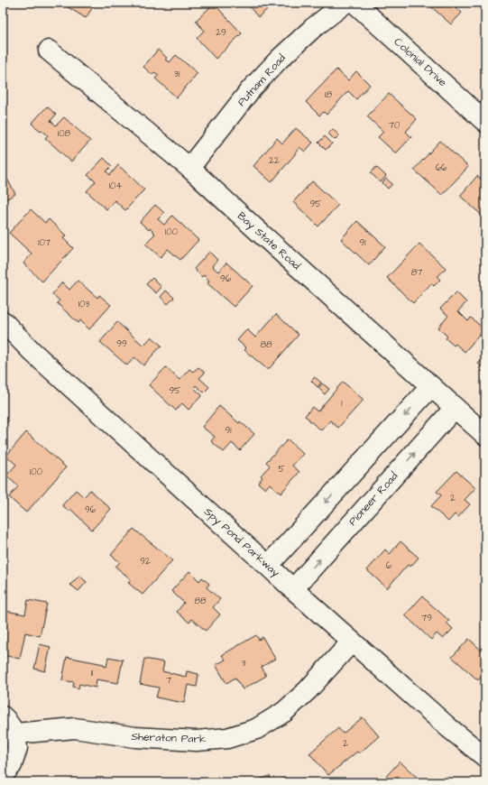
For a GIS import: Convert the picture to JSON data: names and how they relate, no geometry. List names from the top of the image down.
{
  "streets": {
    "street": [
      "Colonial Drive",
      "Putnam Road",
      "Bay State Road",
      "Pioneer Road",
      "Spy Pond Parkway",
      "Sheraton Park"
    ]
  },
  "crossings": [
    ["Putnam Road", "Bay State Road"],
    ["Bay State Road", "Pioneer Road"],
    ["Pioneer Road", "Spy Pond Parkway"],
    ["Spy Pond Parkway", "Sheraton Park"]
  ],
  "house_numbers": [
    "29",
    "31",
    "18",
    "70",
    "108",
    "22",
    "66",
    "104",
    "95",
    "100",
    "107",
    "91",
    "87",
    "96",
    "103",
    "99",
    "88",
    "95",
    "1",
    "91",
    "5",
    "100",
    "2",
    "96",
    "92",
    "6",
    "88",
    "79",
    "3",
    "11",
    "7",
    "2"
  ]
}
